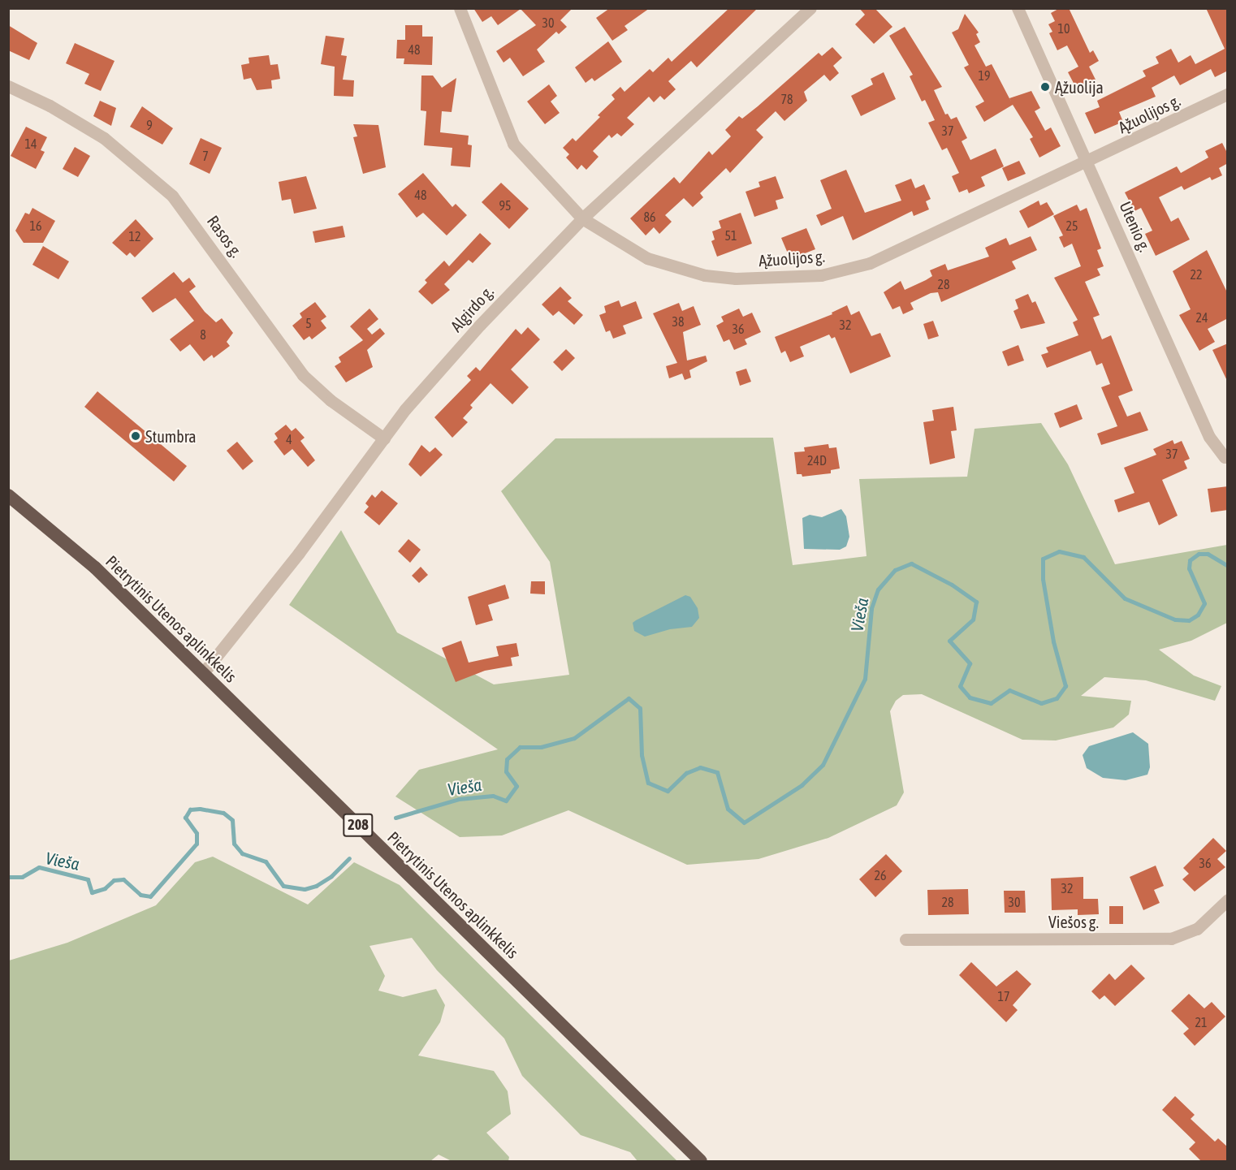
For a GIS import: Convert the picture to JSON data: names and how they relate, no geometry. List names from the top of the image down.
{
  "streets": {
    "highway": ["Pietrytinis Utenos aplinkkelis", "208"],
    "street": [
      "Ąžuolijos g.",
      "Utenio g.",
      "Rasos g.",
      "Algirdo g.",
      "Viešos g."
    ]
  },
  "crossings": [
    ["Ąžuolijos g.", "Utenio g."],
    ["Ąžuolijos g.", "Algirdo g."],
    ["Rasos g.", "Algirdo g."],
    ["Algirdo g.", "Pietrytinis Utenos aplinkkelis"]
  ],
  "water": ["Vieša"],
  "places": ["Ąžuolija", "Stumbra"],
  "house_numbers": [
    "30",
    "10",
    "48",
    "19",
    "78",
    "9",
    "37",
    "14",
    "7",
    "48",
    "95",
    "86",
    "16",
    "25",
    "51",
    "12",
    "22",
    "28",
    "24",
    "38",
    "5",
    "32",
    "36",
    "8",
    "4",
    "37",
    "24D",
    "36",
    "26",
    "32",
    "28",
    "30",
    "17",
    "21"
  ]
}
